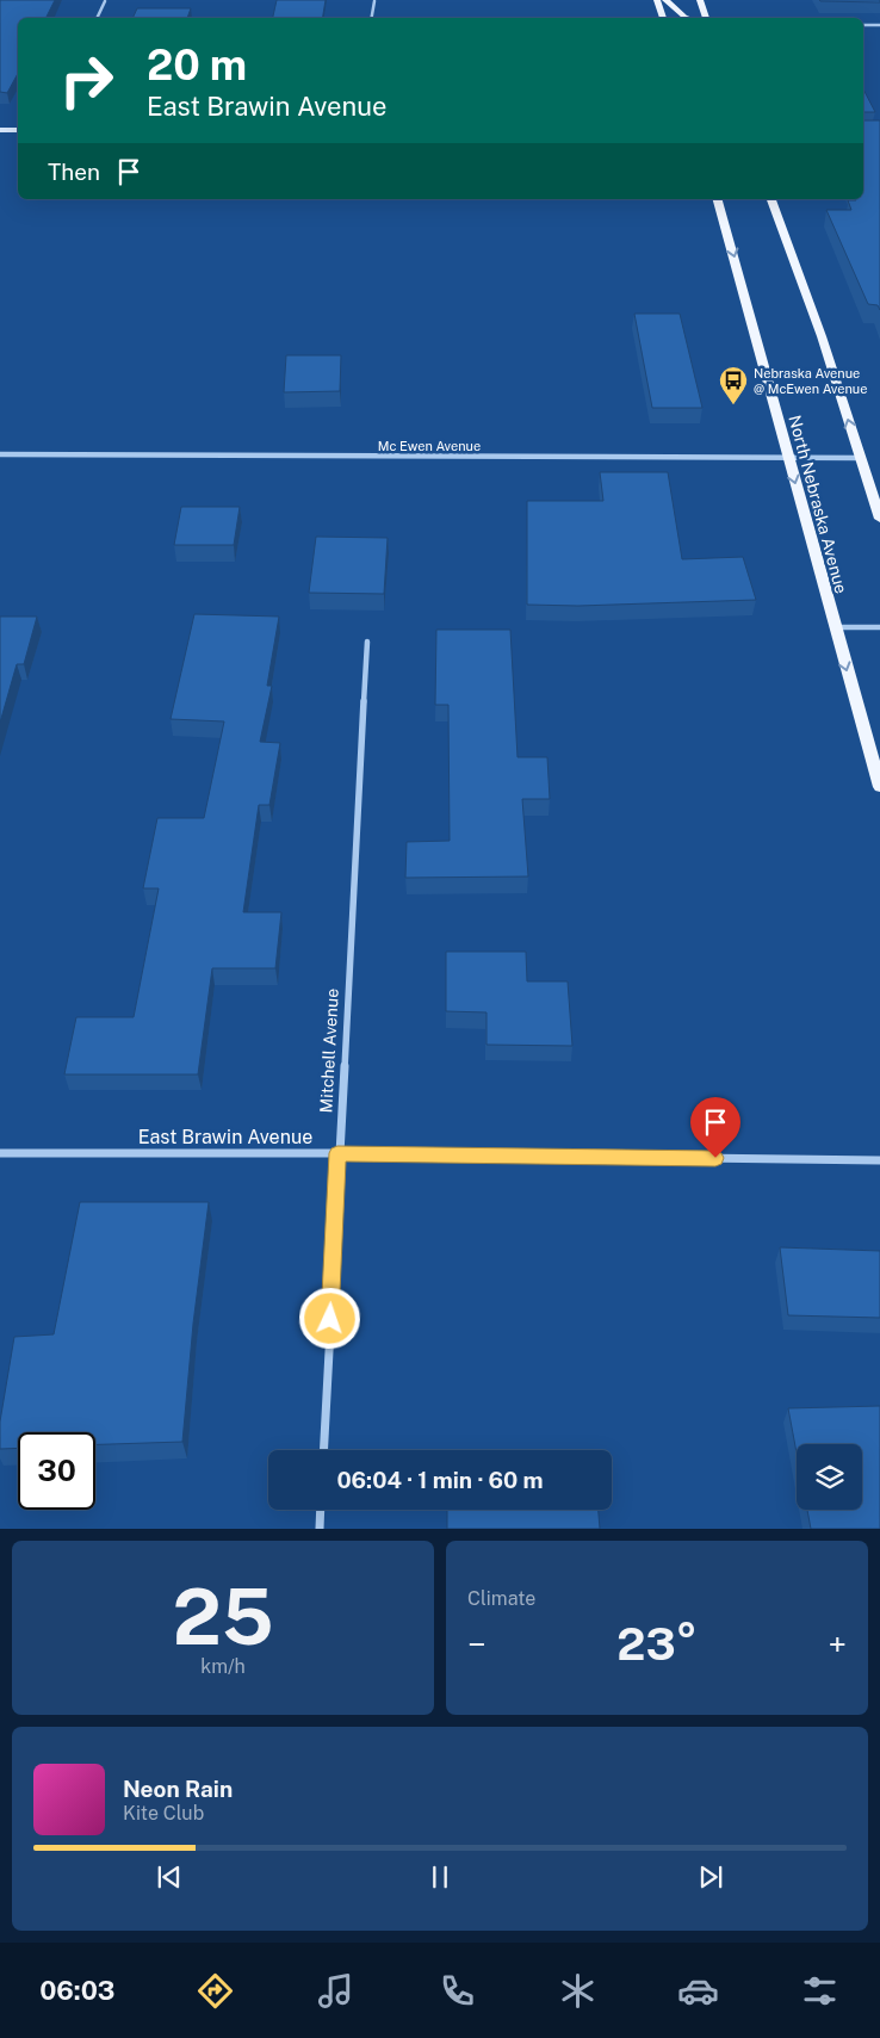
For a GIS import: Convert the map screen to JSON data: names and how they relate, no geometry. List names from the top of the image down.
{
  "streets": {
    "main road": ["North Nebraska Avenue"],
    "street": ["Mc Ewen Avenue", "Mitchell Avenue", "East Brawin Avenue"]
  },
  "crossings": [
    ["Mc Ewen Avenue", "North Nebraska Avenue"],
    ["Mitchell Avenue", "East Brawin Avenue"]
  ],
  "places": {
    "bus stop": ["Nebraska Avenue @ McEwen Avenue"]
  },
  "page": {
    "turn": ["20 m", "East Brawin Avenue"],
    "then": "Then",
    "limit": "30",
    "trip": "06:04 · 1 min · 60 m",
    "tile": [
      ["25", "km/h"],
      "Climate"
    ],
    "heat": ["−", "23°", "+"],
    "song": ["Neon Rain", "Kite Club"],
    "tabs": "06:03"
  }
}
